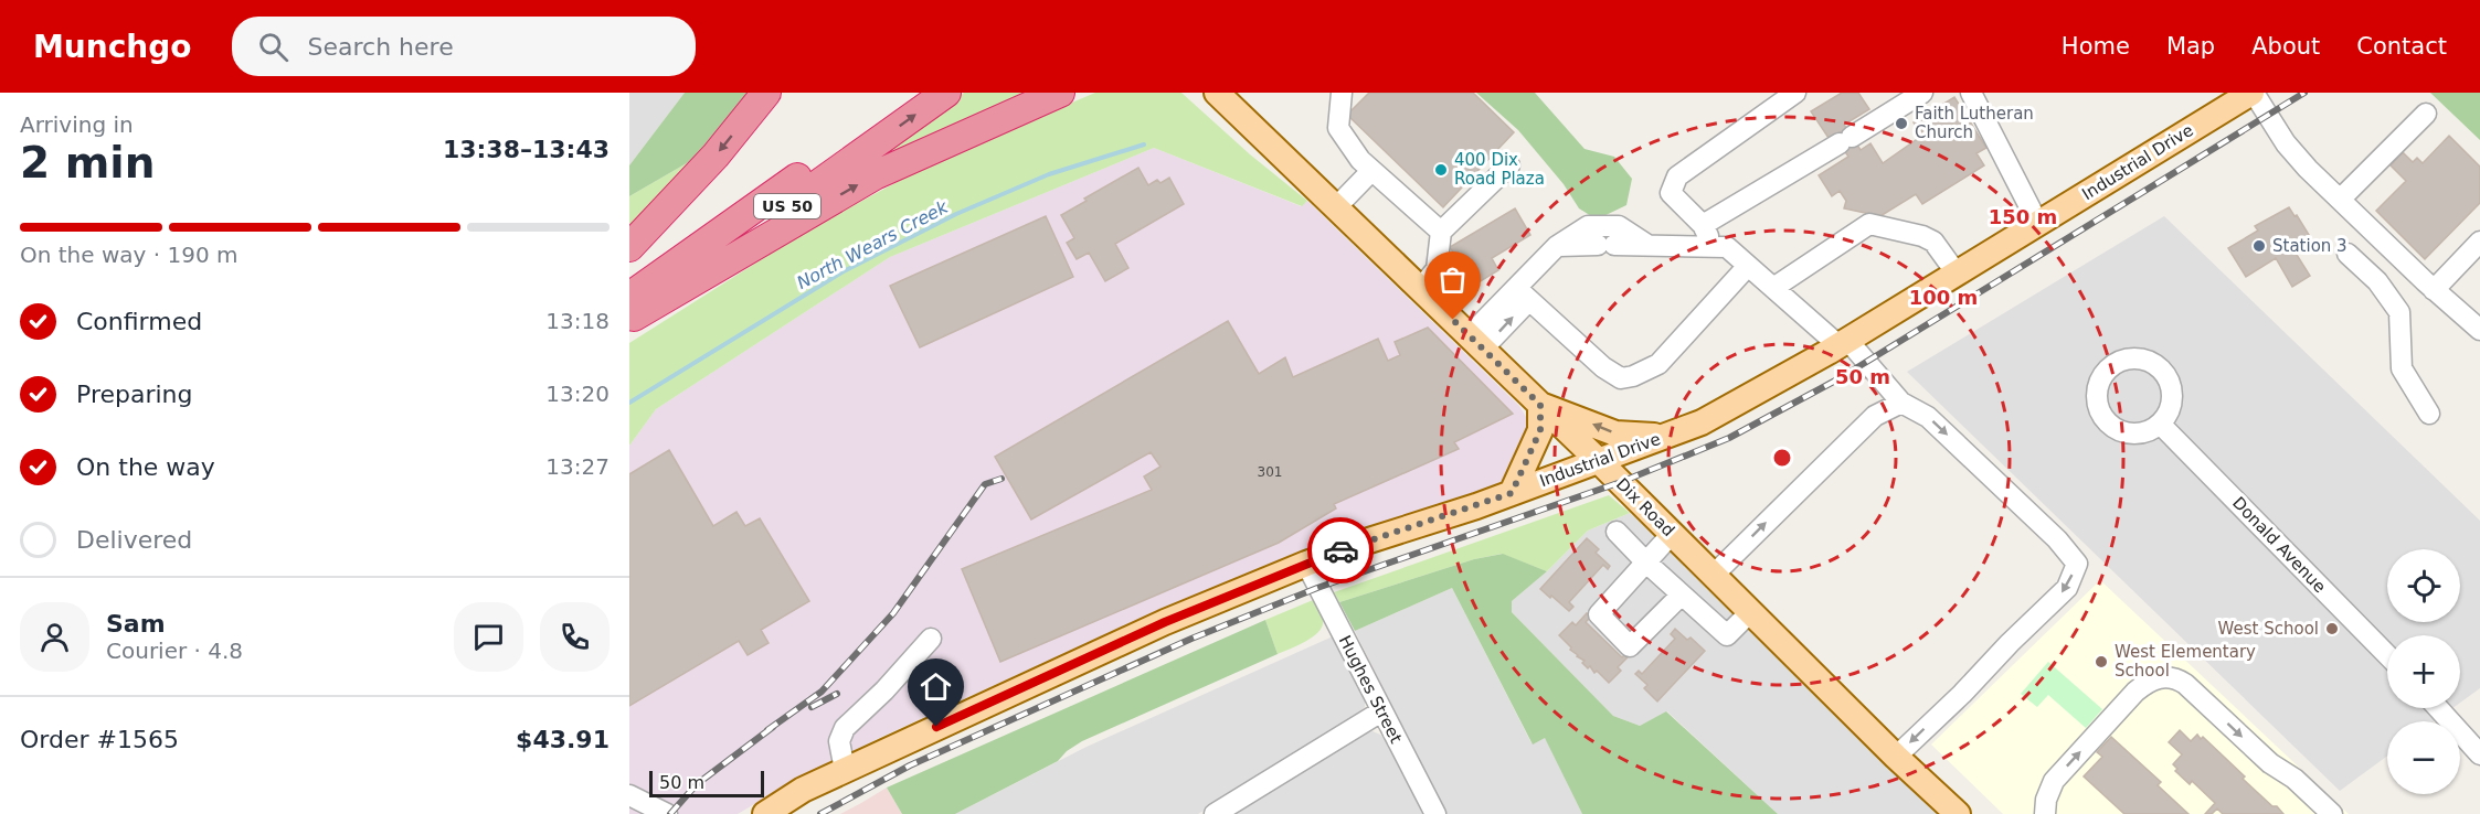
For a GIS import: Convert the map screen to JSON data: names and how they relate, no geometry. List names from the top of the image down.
{
  "streets": {
    "highway": ["US 50"],
    "main road": ["Industrial Drive", "Dix Road"],
    "street": ["Donald Avenue", "Hughes Street"]
  },
  "crossings": [
    ["Industrial Drive", "Dix Road"],
    ["Industrial Drive", "Hughes Street"]
  ],
  "water": ["North Wears Creek"],
  "places": [
    "Faith Lutheran Church",
    "400 Dix Road Plaza",
    "Station 3",
    "West School",
    "West Elementary School"
  ],
  "house_numbers": ["301"],
  "scale_bar": "50 m",
  "page": {
    "header": "Munchgo",
    "search": "Search here",
    "nav": [
      "Home",
      "Map",
      "About",
      "Contact"
    ],
    "heading": ["2 min", "Arriving in", "13:38–13:43"],
    "panel": [
      "Sam",
      "Courier · 4.8",
      "Order #1565",
      "$43.91"
    ],
    "bar": "On the way · 190 m",
    "list": [
      ["Confirmed", "13:18"],
      ["Preparing", "13:20"],
      ["On the way", "13:27"],
      "Delivered"
    ],
    "map_buttons": ["+", "−"],
    "scale": "50 m"
  },
  "rings": ["150 m", "100 m", "50 m"]
}
